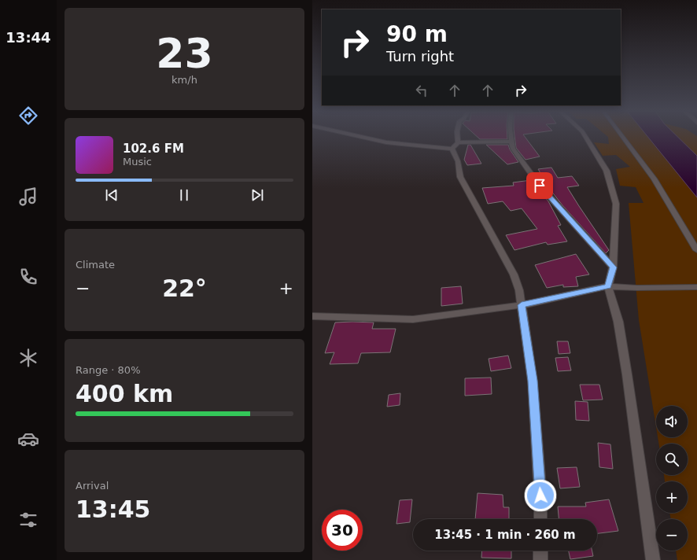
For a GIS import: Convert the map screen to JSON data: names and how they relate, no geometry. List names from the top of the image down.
{
  "page": {
    "tabs": "13:44",
    "tile": [
      ["23", "km/h"],
      "Climate",
      ["Range · 80%", "400 km"],
      ["Arrival", "13:45"]
    ],
    "turn": ["90 m", "Turn right"],
    "song": ["102.6 FM", "Music"],
    "heat": ["−", "22°", "+"],
    "map_buttons": ["+", "−"],
    "limit": "30",
    "trip": "13:45 · 1 min · 260 m"
  }
}
